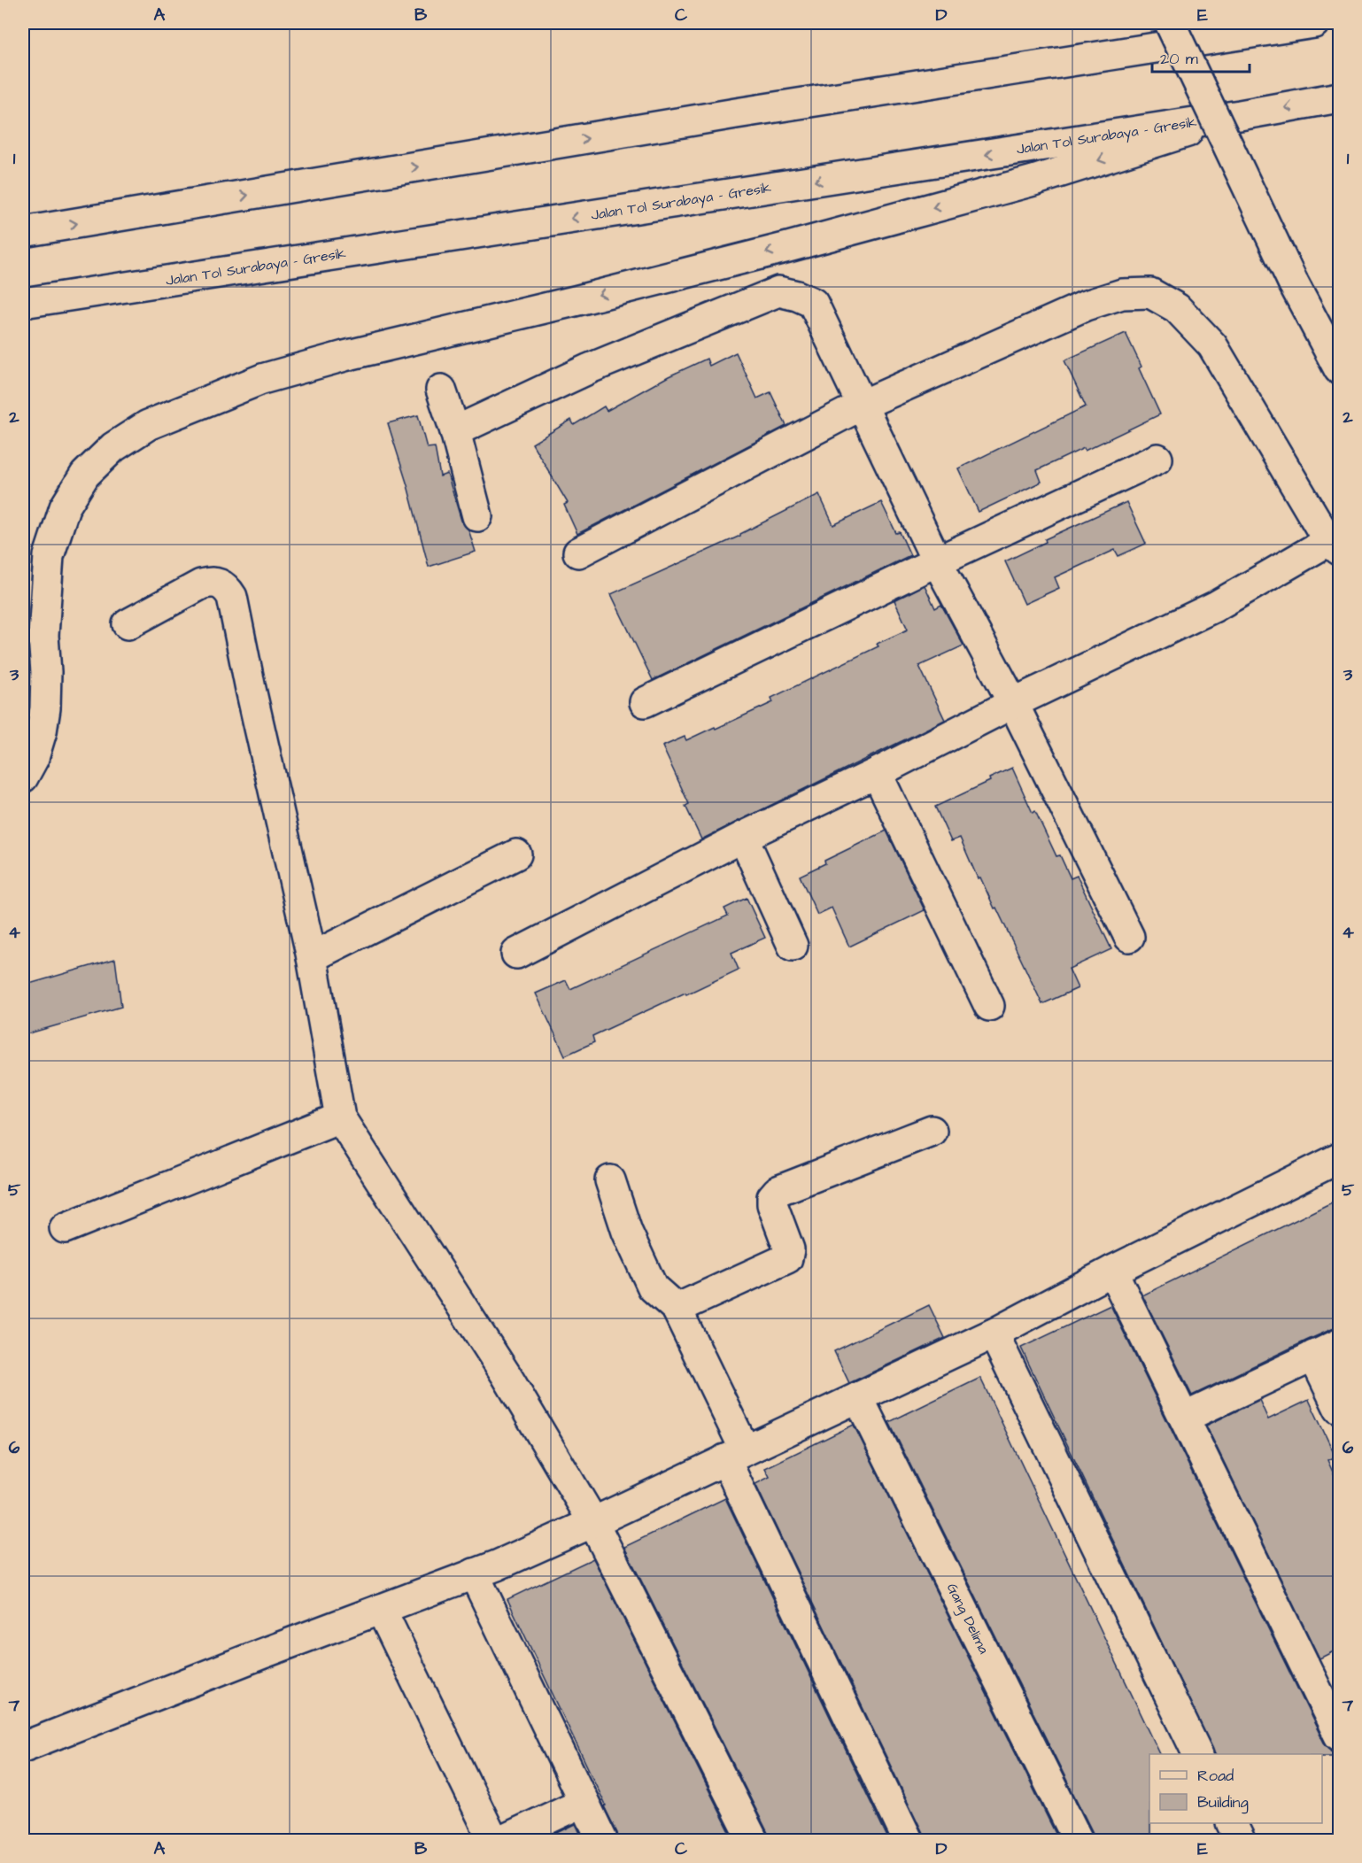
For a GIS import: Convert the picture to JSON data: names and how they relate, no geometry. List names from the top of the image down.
{
  "streets": {
    "main road": ["Jalan Tol Surabaya - Gresik", "Gang Delima"]
  },
  "legend": ["Road", "Building"],
  "scale_bar": "20 m",
  "grid": {
    "columns": [
      "A",
      "B",
      "C",
      "D",
      "E"
    ],
    "rows": [
      "1",
      "2",
      "3",
      "4",
      "5",
      "6",
      "7"
    ]
  }
}
